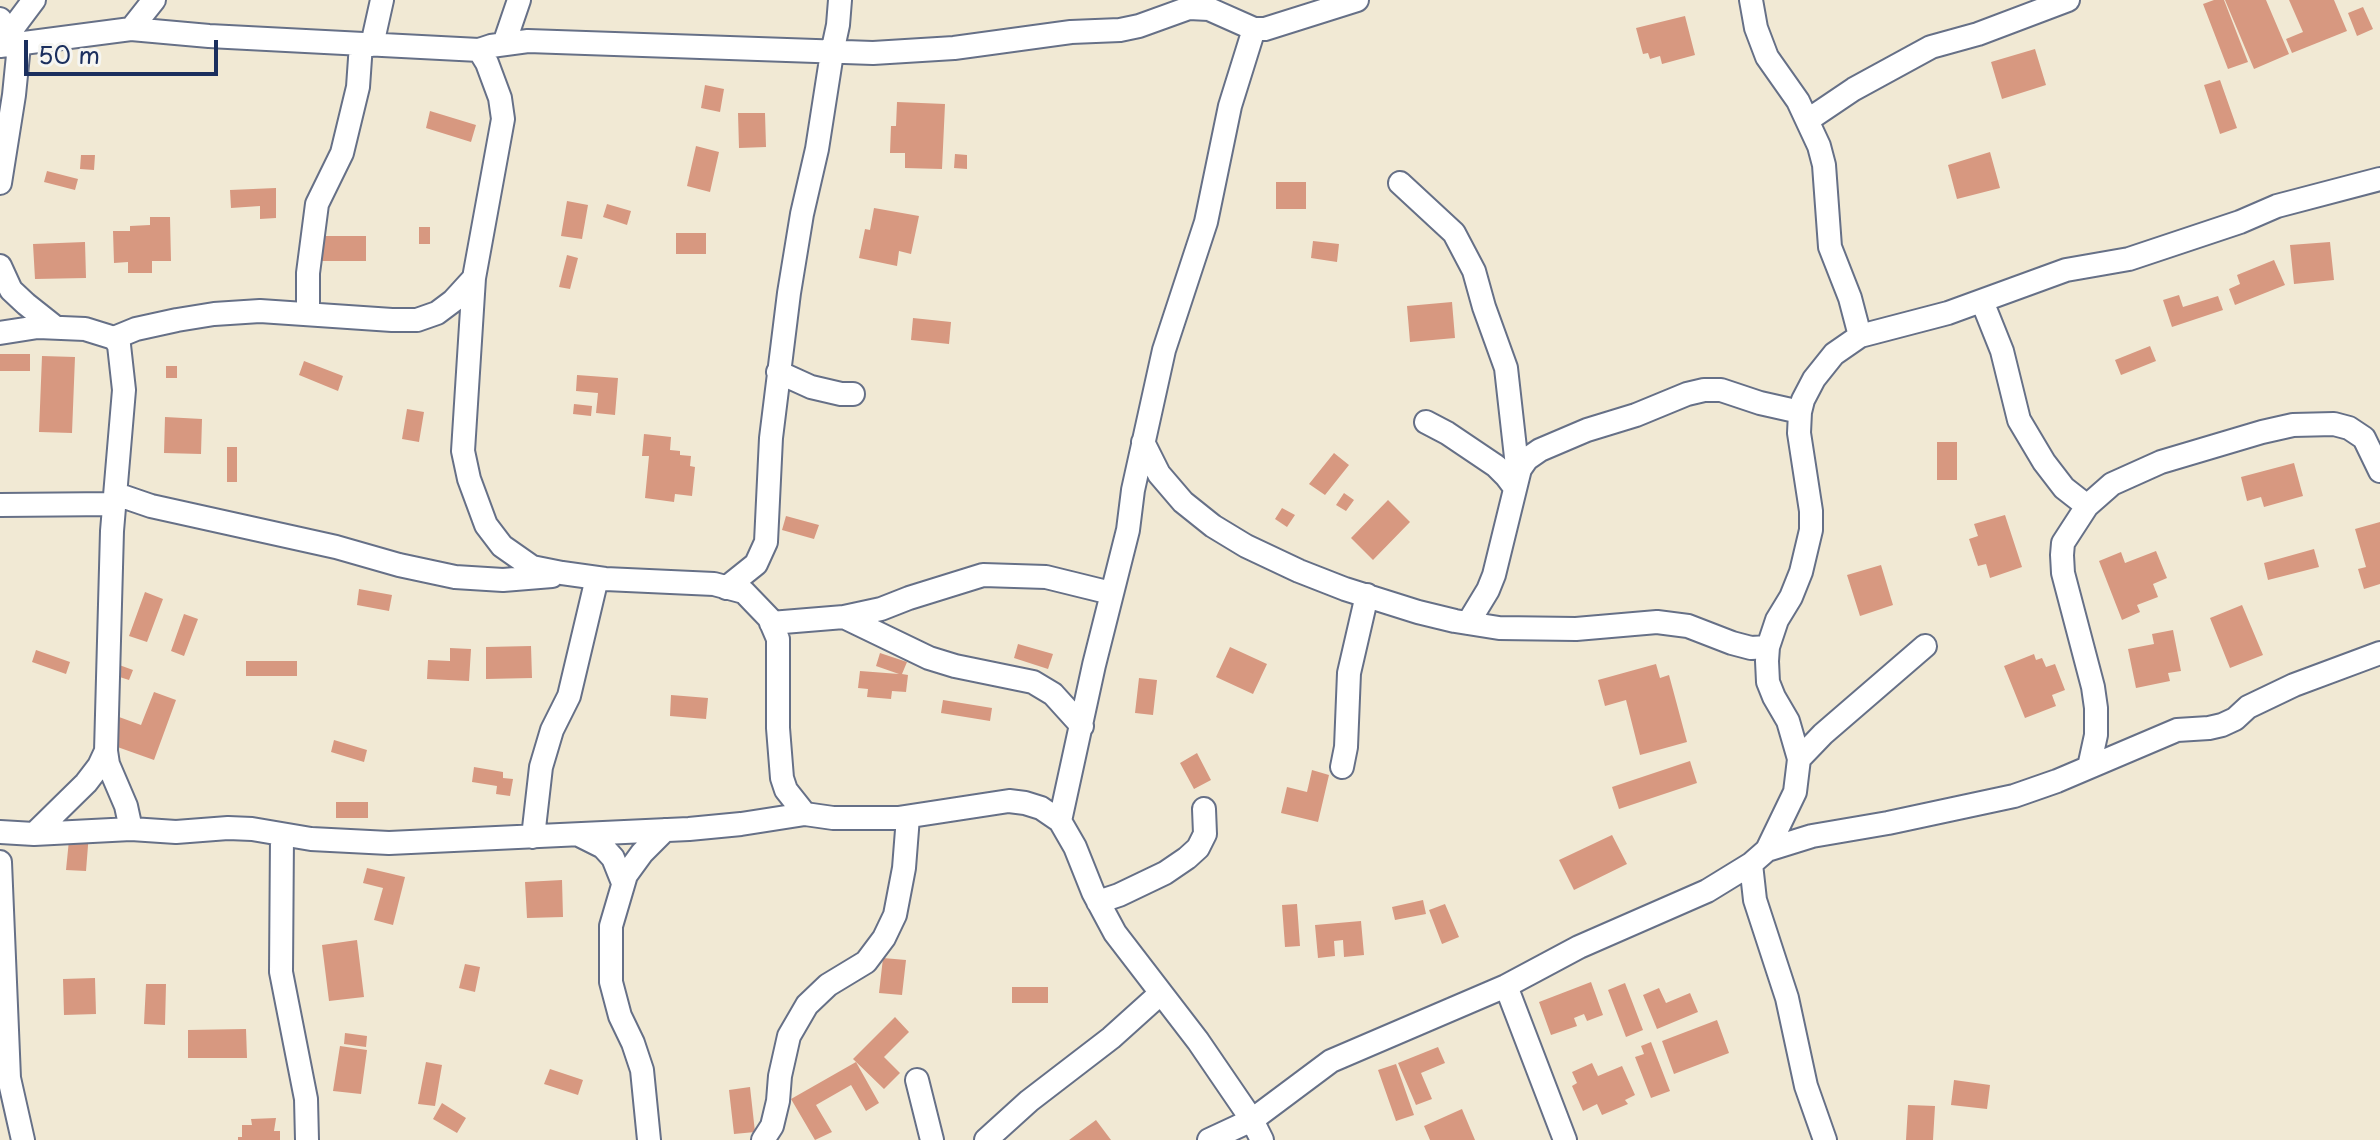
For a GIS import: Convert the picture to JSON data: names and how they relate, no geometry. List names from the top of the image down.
{
  "scale_bar": "50 m"
}
